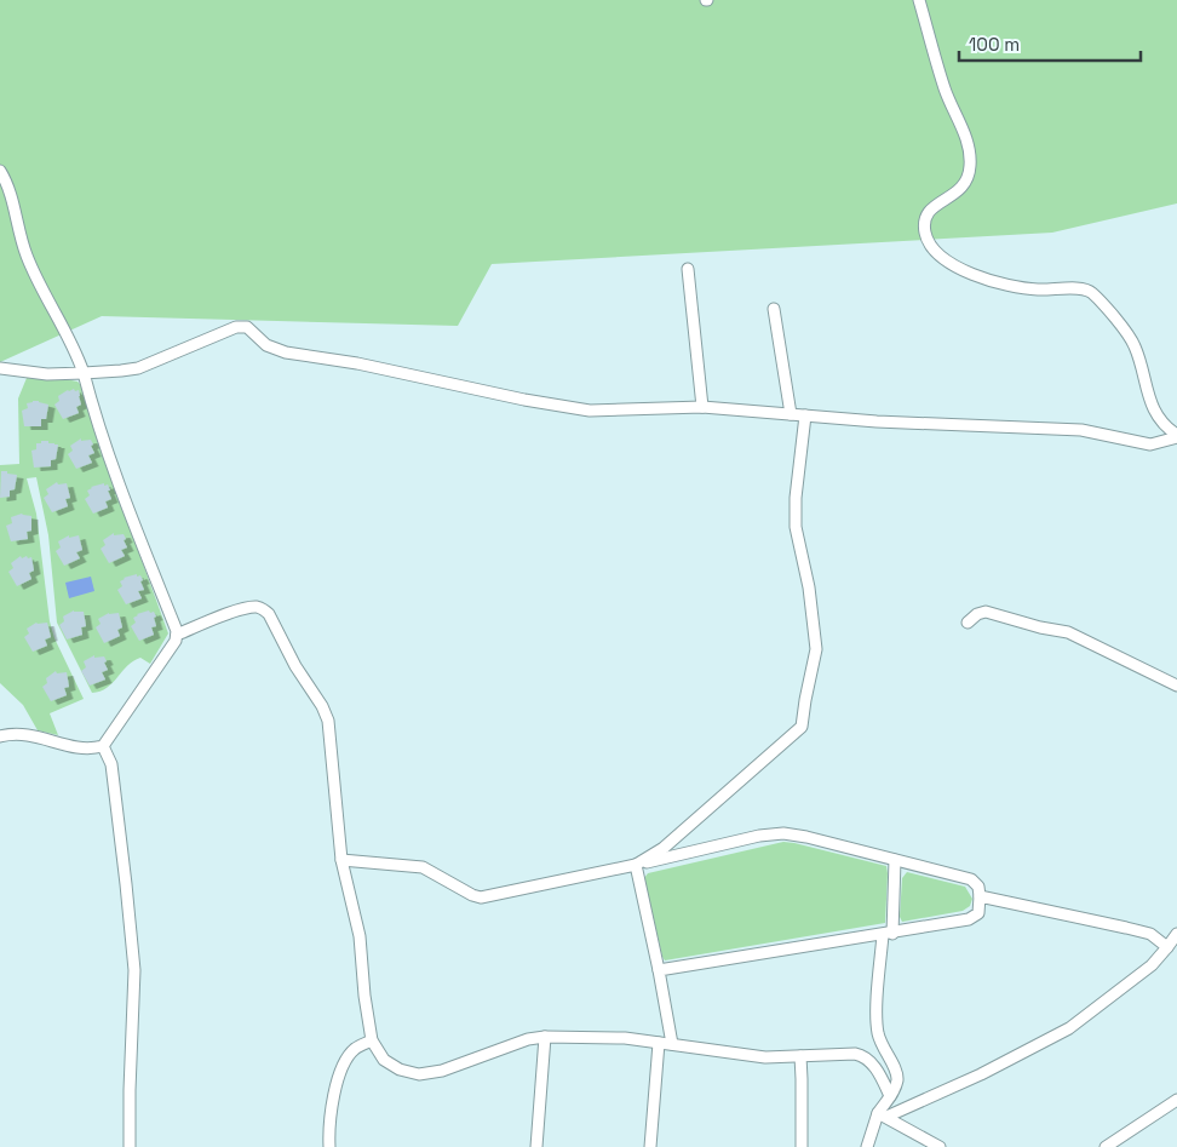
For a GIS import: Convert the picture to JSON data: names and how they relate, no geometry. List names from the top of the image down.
{
  "scale_bar": "100 m"
}
